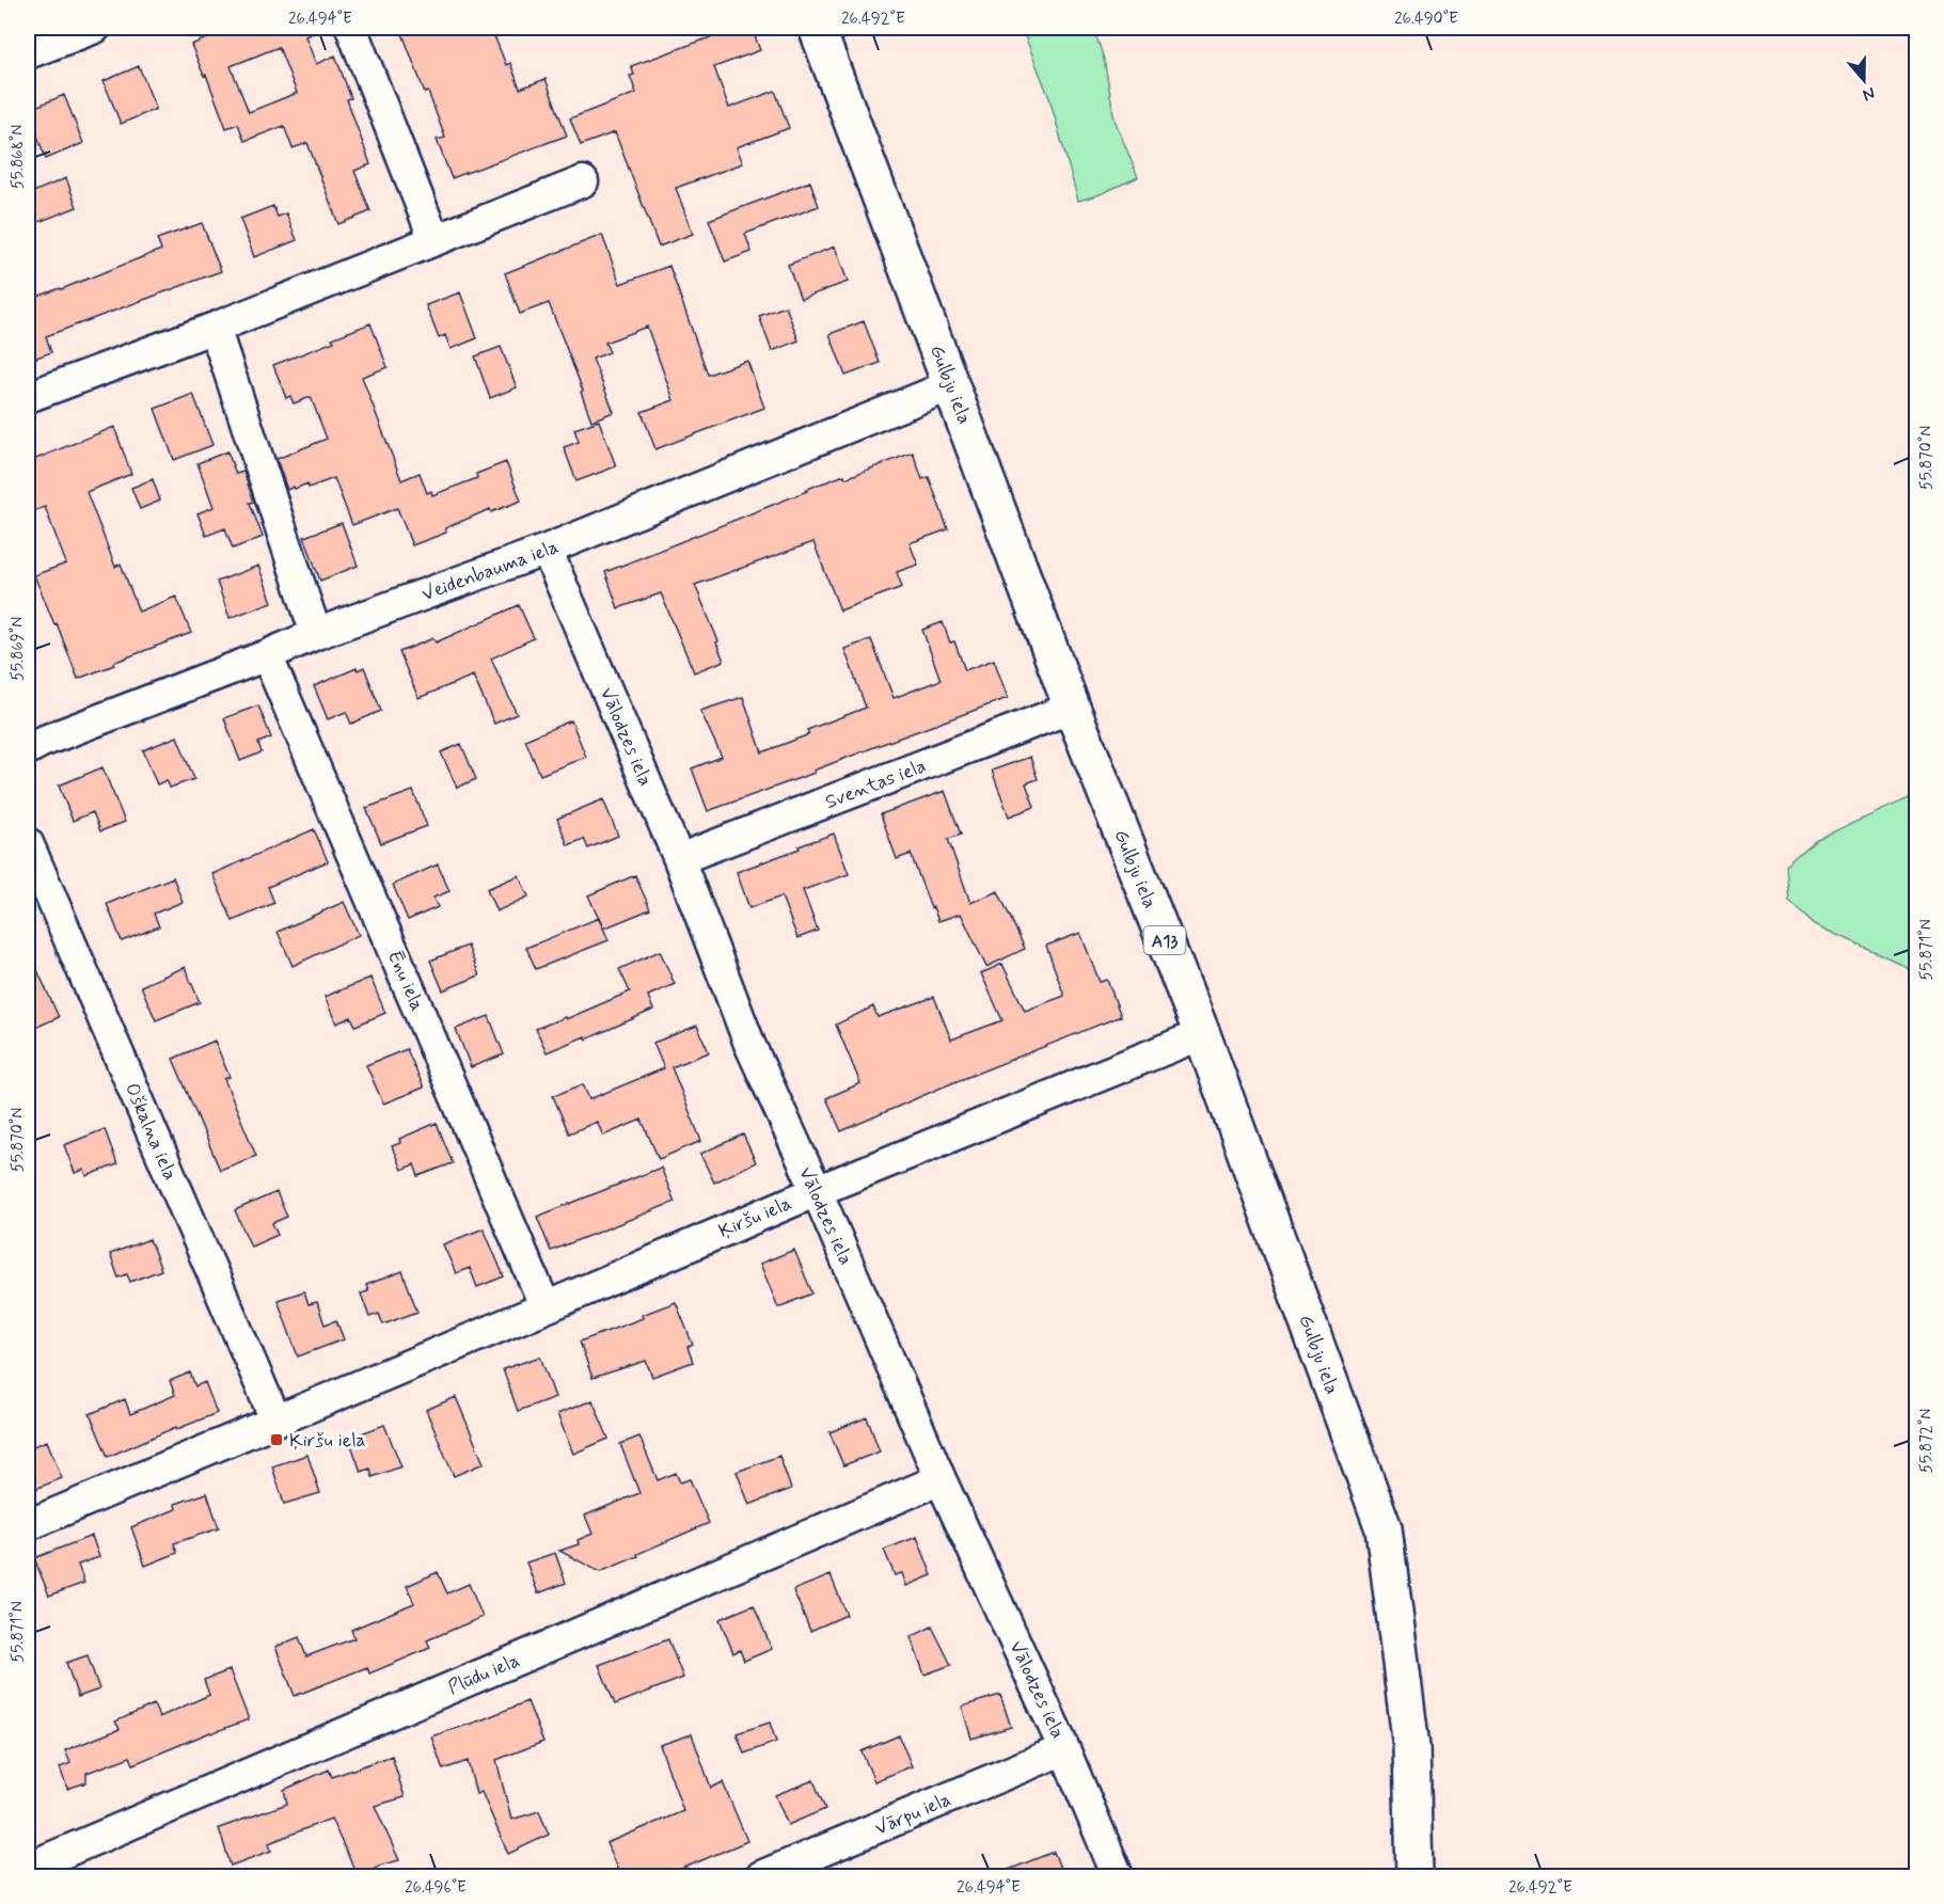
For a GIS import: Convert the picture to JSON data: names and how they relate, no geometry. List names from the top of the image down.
{
  "streets": {
    "main road": ["Gulbju iela", "A13"],
    "street": [
      "Veidenbauma iela",
      "Vālodzes iela",
      "Sventas iela",
      "Ēnu iela",
      "Oškalna iela",
      "Ķiršu iela",
      "Plūdu iela",
      "Vārpu iela"
    ]
  },
  "crossings": [
    ["Gulbju iela", "Veidenbauma iela"],
    ["Gulbju iela", "Sventas iela"],
    ["Gulbju iela", "Ķiršu iela"],
    ["Veidenbauma iela", "Vālodzes iela"],
    ["Veidenbauma iela", "Ēnu iela"],
    ["Vālodzes iela", "Sventas iela"],
    ["Vālodzes iela", "Ķiršu iela"],
    ["Vālodzes iela", "Plūdu iela"],
    ["Vālodzes iela", "Vārpu iela"],
    ["Ēnu iela", "Ķiršu iela"],
    ["Oškalna iela", "Ķiršu iela"]
  ],
  "places": {
    "transit": ["Ķiršu iela"]
  },
  "north": "bottom",
  "coordinates": [
    "26.494°E",
    "26.492°E",
    "26.490°E",
    "55.868°N",
    "55.870°N",
    "55.869°N",
    "55.871°N",
    "55.872°N",
    "26.496°E"
  ]
}
